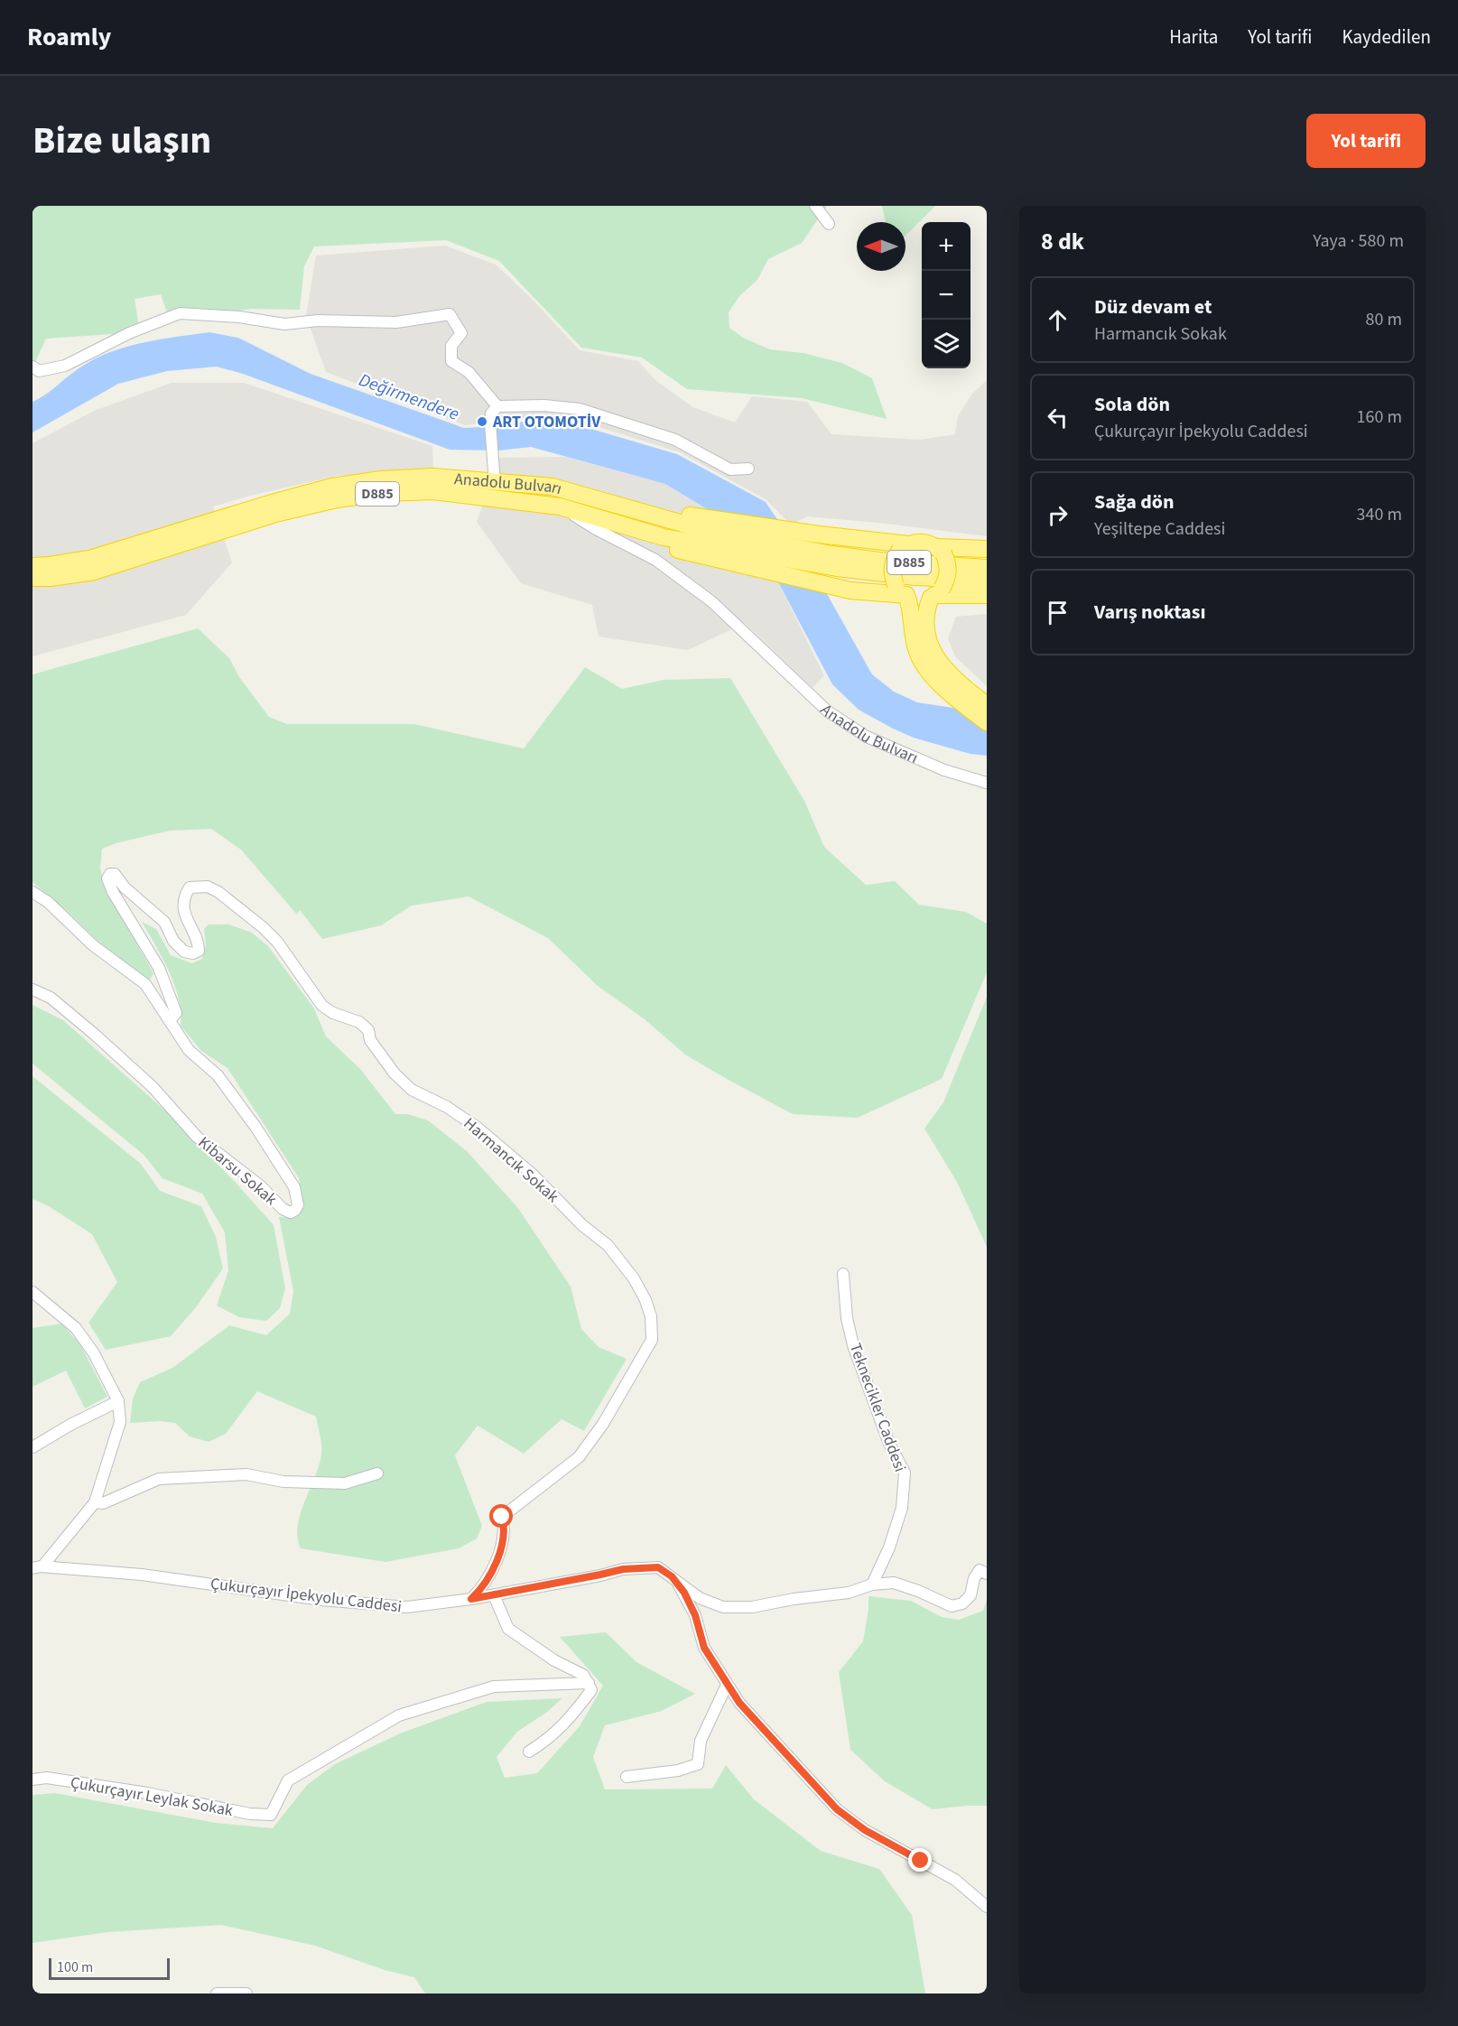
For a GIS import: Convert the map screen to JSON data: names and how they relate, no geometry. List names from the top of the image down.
{
  "streets": {
    "highway": ["Anadolu Bulvarı", "D885"],
    "street": [
      "Harmancık Sokak",
      "Kibarsu Sokak",
      "Teknecikler Caddesi",
      "Çukurçayır İpekyolu Caddesi",
      "Çukurçayır Leylak Sokak"
    ]
  },
  "crossings": [
    ["Harmancık Sokak", "Kibarsu Sokak"],
    ["Harmancık Sokak", "Çukurçayır İpekyolu Caddesi"]
  ],
  "water": ["Değirmendere"],
  "places": ["ART OTOMOTİV"],
  "scale_bar": "100 m",
  "north": "left",
  "page": {
    "header": "Roamly",
    "nav": ["Harita", "Yol tarifi", "Kaydedilen"],
    "title": "Bize ulaşın",
    "buttons": "Yol tarifi",
    "heading": ["8 dk", "Yaya · 580 m"],
    "map_buttons": ["+", "−"],
    "list": [
      ["Düz devam et", "Harmancık Sokak", "80 m"],
      ["Sola dön", "Çukurçayır İpekyolu Caddesi", "160 m"],
      ["Sağa dön", "Yeşiltepe Caddesi", "340 m"],
      "Varış noktası"
    ],
    "scale": "100 m"
  }
}
